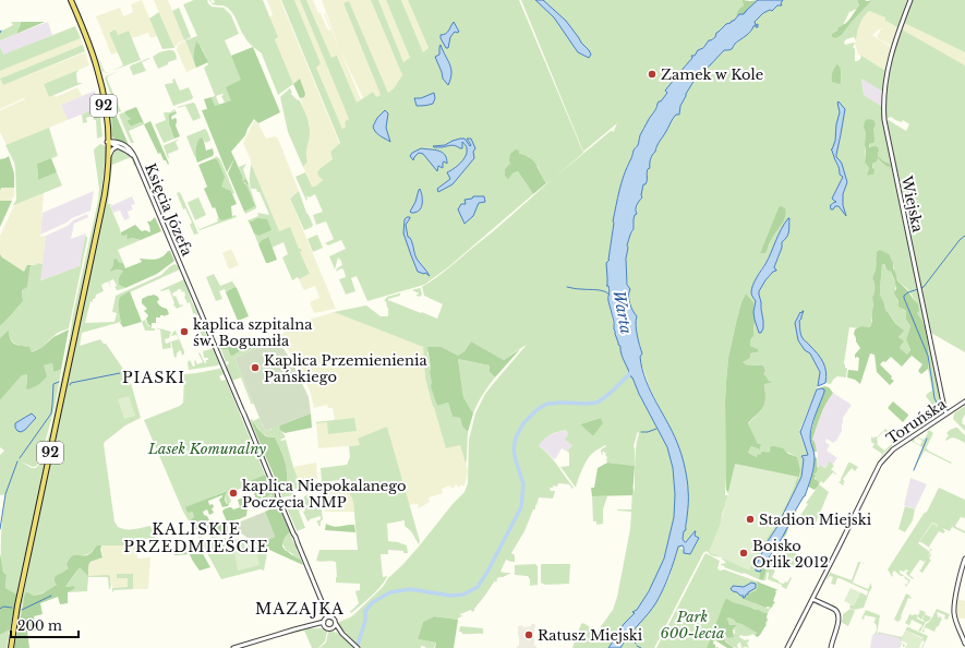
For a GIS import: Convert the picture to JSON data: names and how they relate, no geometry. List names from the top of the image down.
{
  "streets": {
    "main road": ["92"],
    "street": ["Wiejska", "Księcia Józefa", "Toruńska"]
  },
  "crossings": [
    ["92", "Księcia Józefa"],
    ["Wiejska", "Toruńska"]
  ],
  "districts": ["PIASKI", "KALISKIE PRZEDMIEŚCIE", "MAZAJKA"],
  "water": ["Warta"],
  "parks": ["Lasek Komunalny", "Park 600-lecia"],
  "places": [
    "Zamek w Kole",
    "kaplica szpitalna św. Bogumiła",
    "Kaplica Przemienienia Pańskiego",
    "kaplica Niepokalanego Poczęcia NMP",
    "Stadion Miejski",
    "Boisko Orlik 2012",
    "Ratusz Miejski"
  ],
  "scale_bar": "200 m"
}
